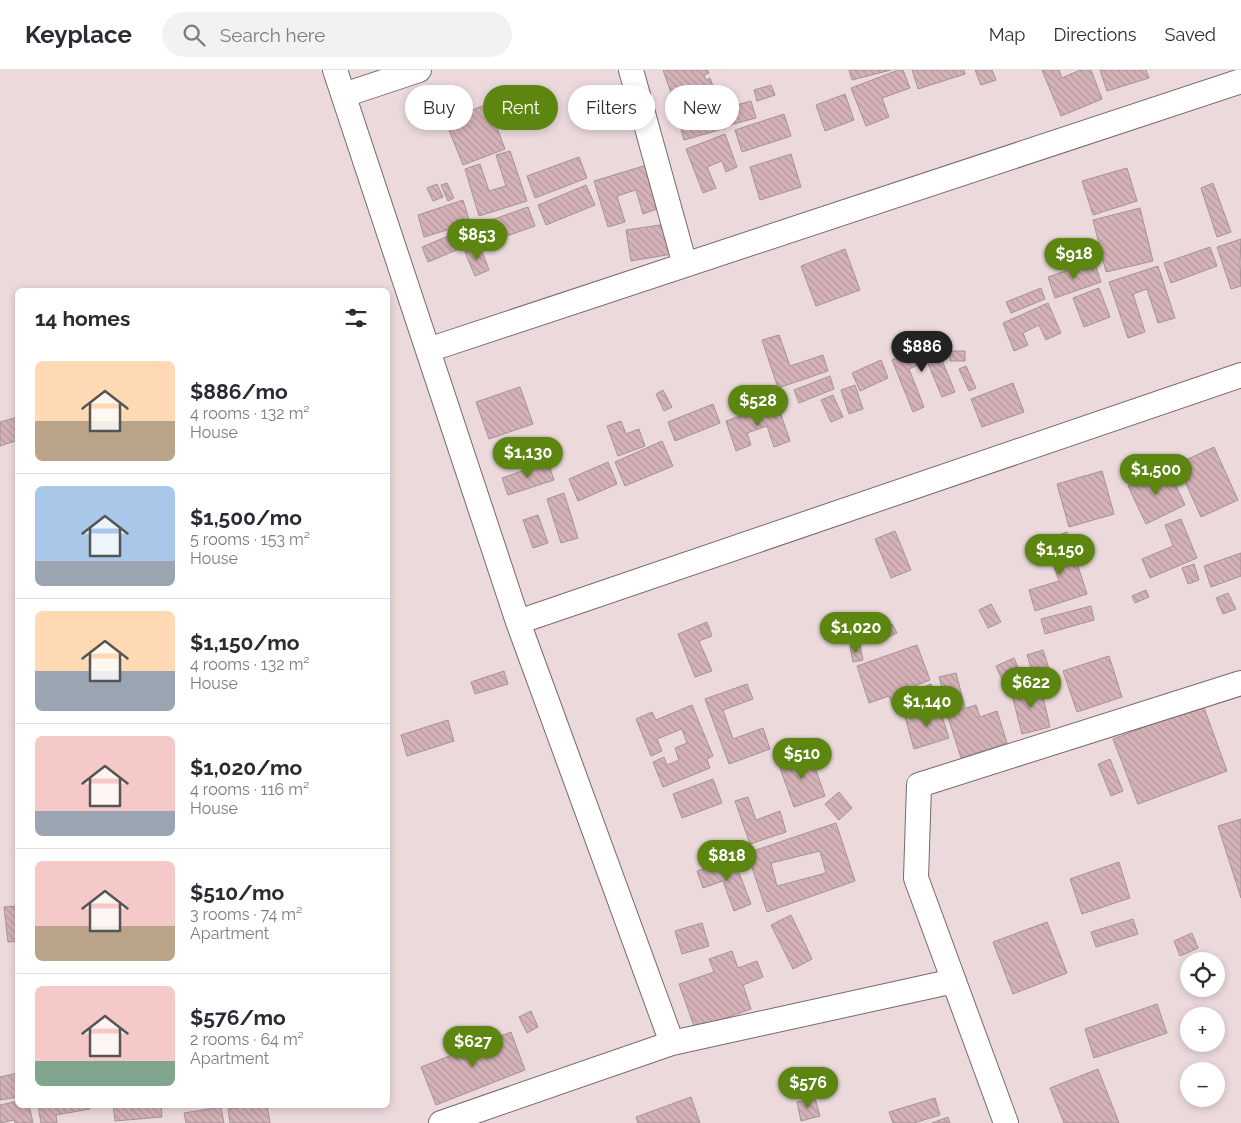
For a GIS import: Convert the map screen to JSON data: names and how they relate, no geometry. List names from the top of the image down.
{
  "page": {
    "header": "Keyplace",
    "search": "Search here",
    "nav": ["Map", "Directions", "Saved"],
    "chip": [
      "Buy",
      "Rent",
      "Filters",
      "New"
    ],
    "price": [
      "$853",
      "$918",
      "$886",
      "$528",
      "$1,130",
      "$1,500",
      "$1,150",
      "$1,020",
      "$622",
      "$1,140",
      "$510",
      "$818",
      "$627",
      "$576"
    ],
    "heading": "14 homes",
    "list": [
      {
        "name": "$886/mo",
        "note": "4 rooms · 132 m² · House"
      },
      {
        "name": "$1,500/mo",
        "note": "5 rooms · 153 m² · House"
      },
      {
        "name": "$1,150/mo",
        "note": "4 rooms · 132 m² · House"
      },
      {
        "name": "$1,020/mo",
        "note": "4 rooms · 116 m² · House"
      },
      {
        "name": "$510/mo",
        "note": "3 rooms · 74 m² · Apartment"
      },
      {
        "name": "$576/mo",
        "note": "2 rooms · 64 m² · Apartment"
      }
    ],
    "map_buttons": ["+", "−"]
  }
}
